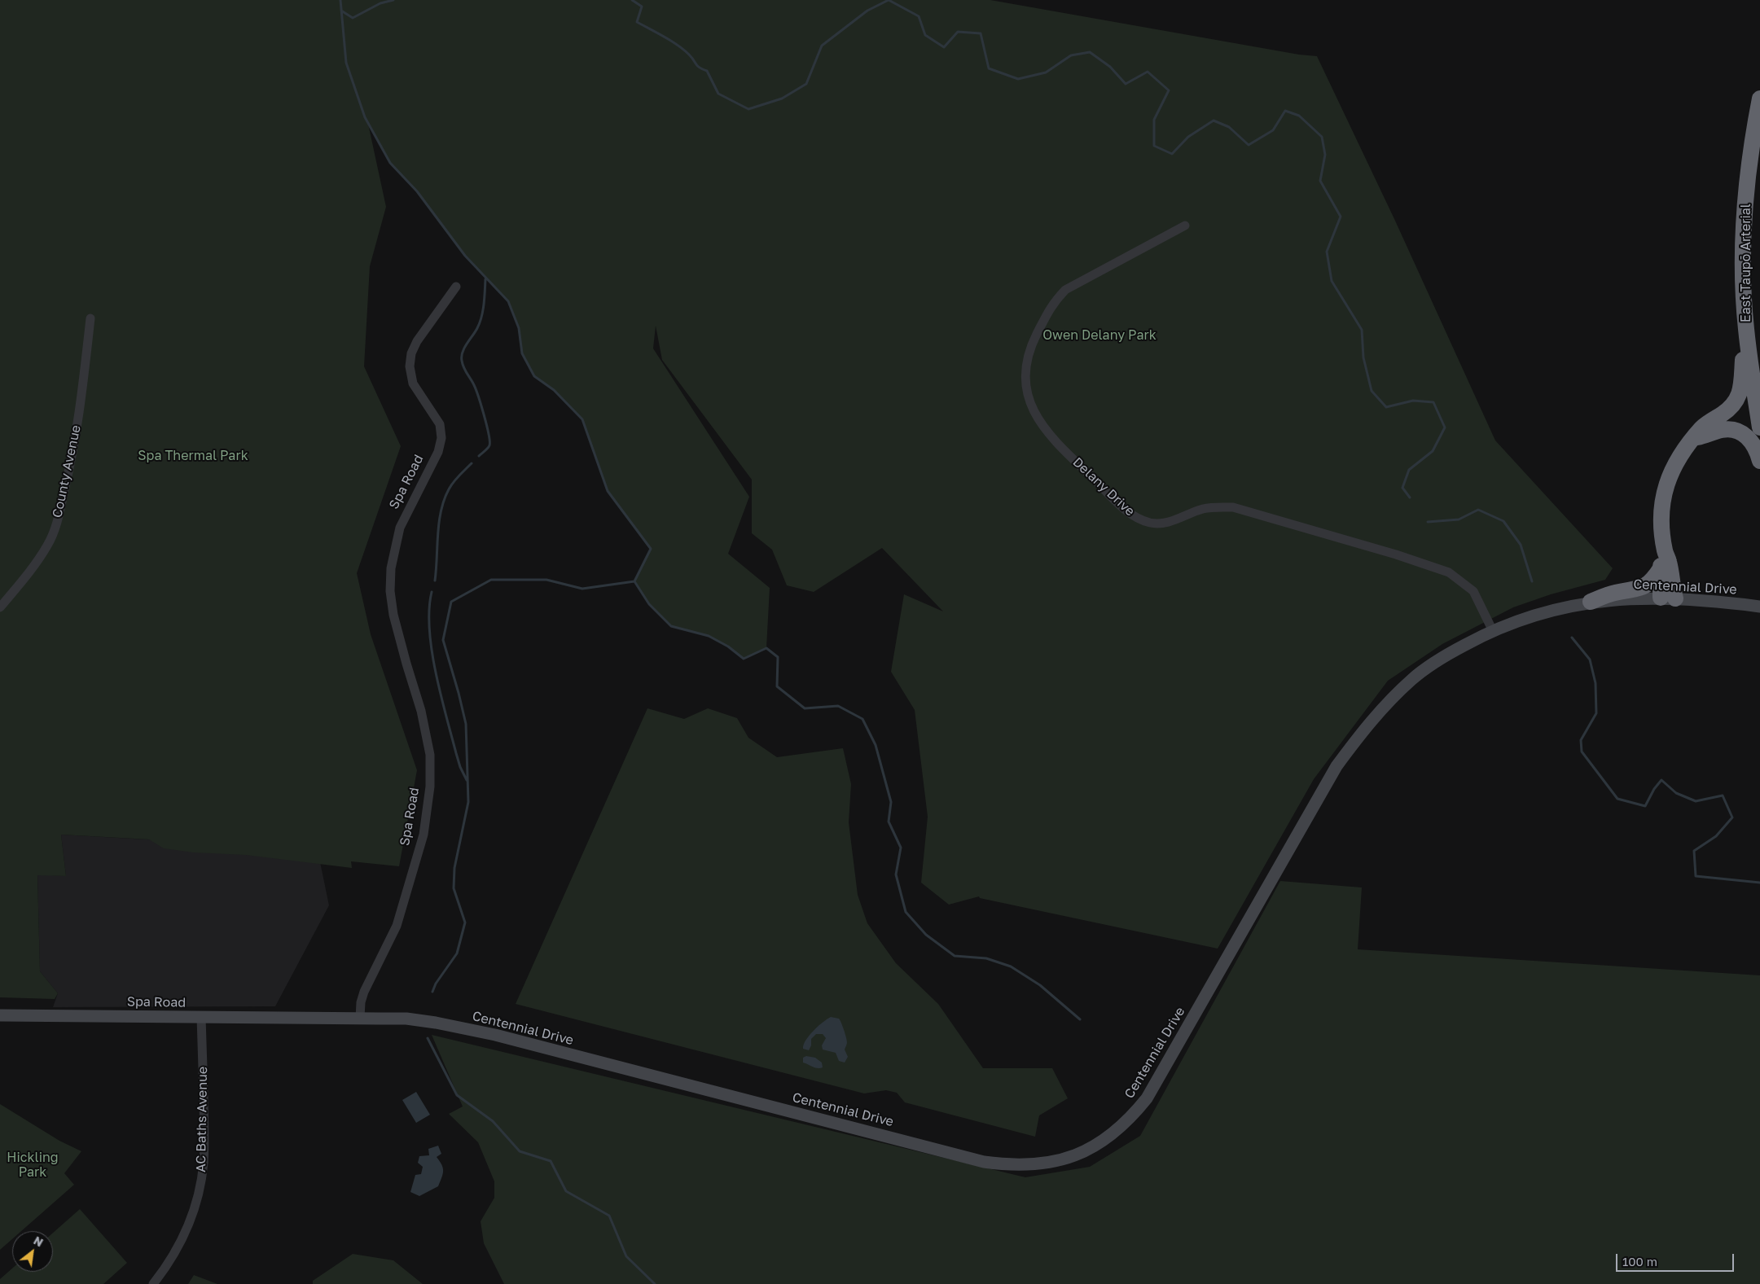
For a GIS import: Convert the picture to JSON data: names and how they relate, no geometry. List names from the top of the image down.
{
  "streets": {
    "highway": ["East Taupō Arterial"],
    "main road": ["Spa Road", "Centennial Drive"],
    "street": ["County Avenue", "Delany Drive", "AC Baths Avenue"]
  },
  "crossings": [
    ["Spa Road", "Centennial Drive"],
    ["Spa Road", "AC Baths Avenue"],
    ["Delany Drive", "Centennial Drive"]
  ],
  "parks": ["Owen Delany Park", "Spa Thermal Park", "Hickling Park"],
  "scale_bar": "100 m",
  "north": "top right"
}
